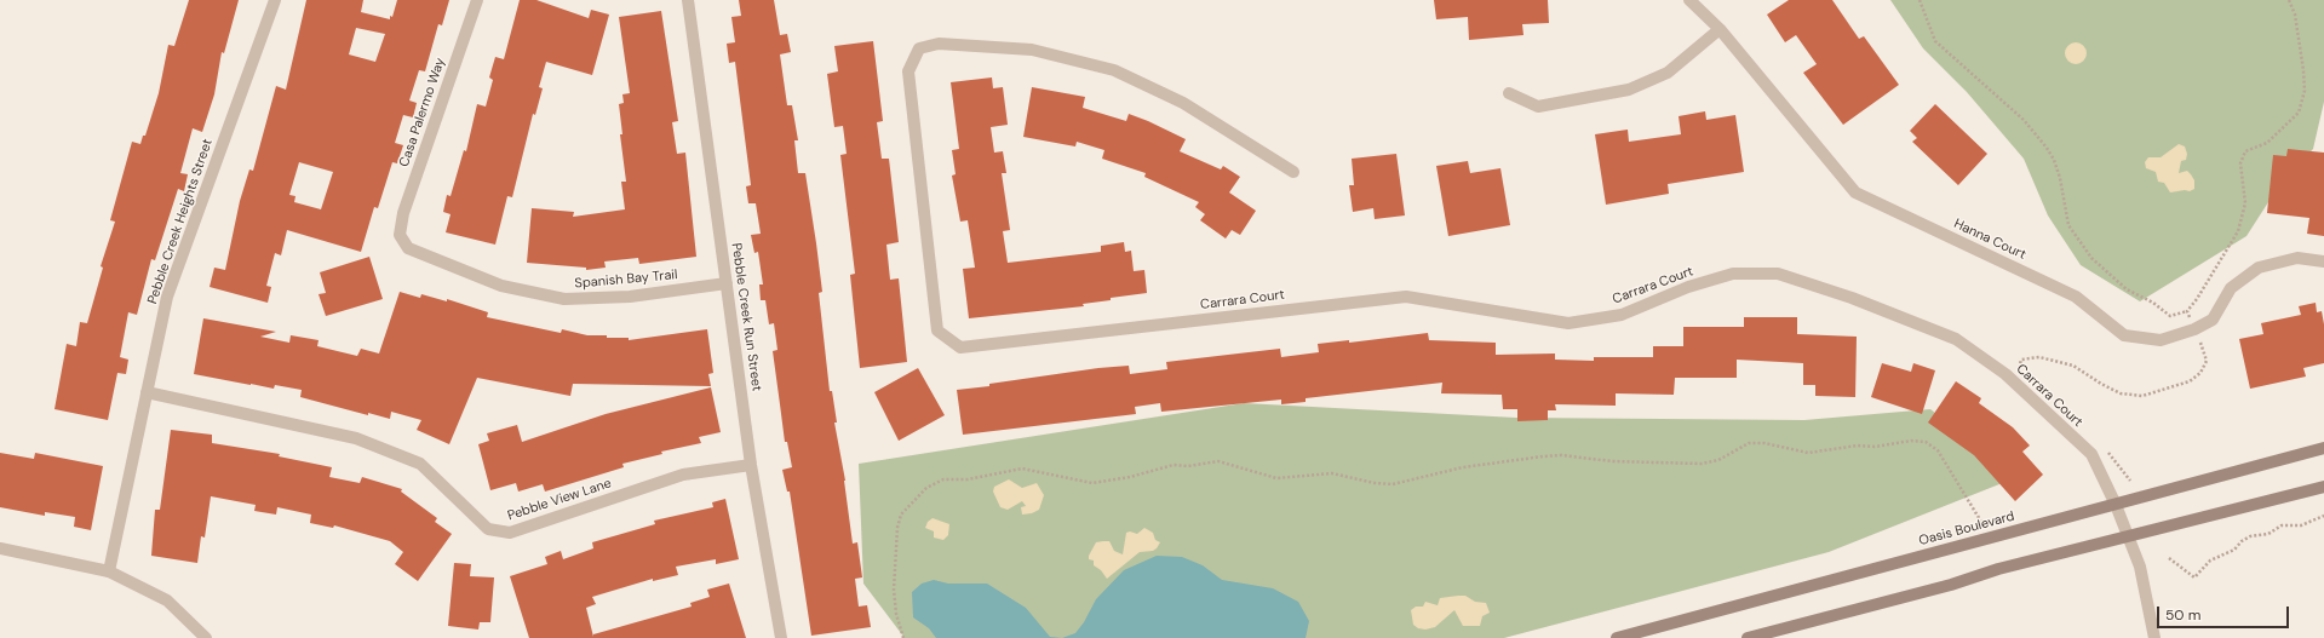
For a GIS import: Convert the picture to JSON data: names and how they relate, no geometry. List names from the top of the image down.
{
  "streets": {
    "main road": ["Oasis Boulevard"],
    "street": [
      "Casa Palermo Way",
      "Pebble Creek Heights Street",
      "Hanna Court",
      "Spanish Bay Trail",
      "Carrara Court",
      "Pebble Creek Run Street",
      "Pebble View Lane"
    ]
  },
  "crossings": [
    ["Casa Palermo Way", "Spanish Bay Trail"],
    ["Pebble Creek Heights Street", "Pebble View Lane"],
    ["Spanish Bay Trail", "Pebble Creek Run Street"],
    ["Carrara Court", "Oasis Boulevard"],
    ["Pebble Creek Run Street", "Pebble View Lane"]
  ],
  "scale_bar": "50 m"
}
